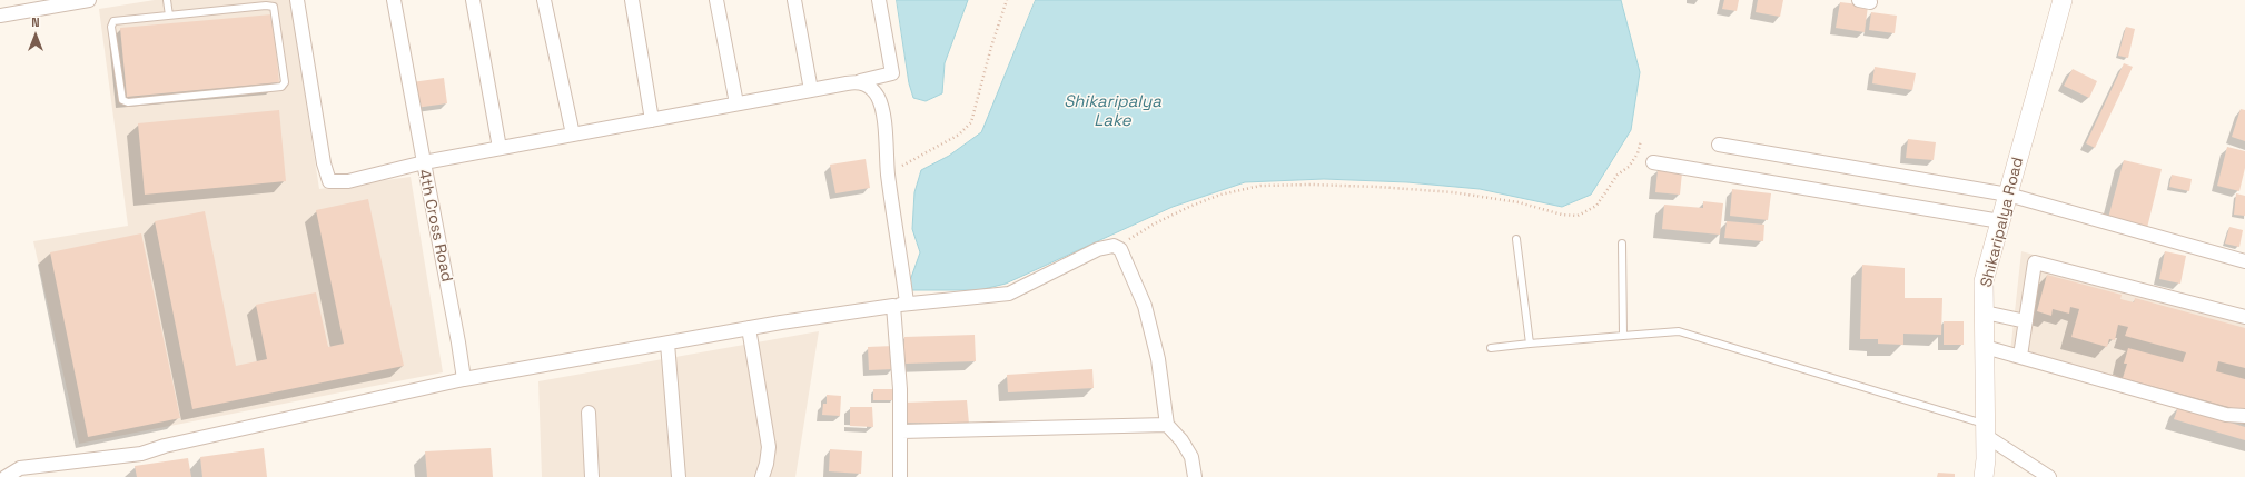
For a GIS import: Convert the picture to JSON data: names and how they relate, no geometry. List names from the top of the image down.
{
  "streets": {
    "street": ["Shikaripalya Road", "4th Cross Road"]
  },
  "water": ["Shikaripalya Lake"],
  "north": "top"
}
